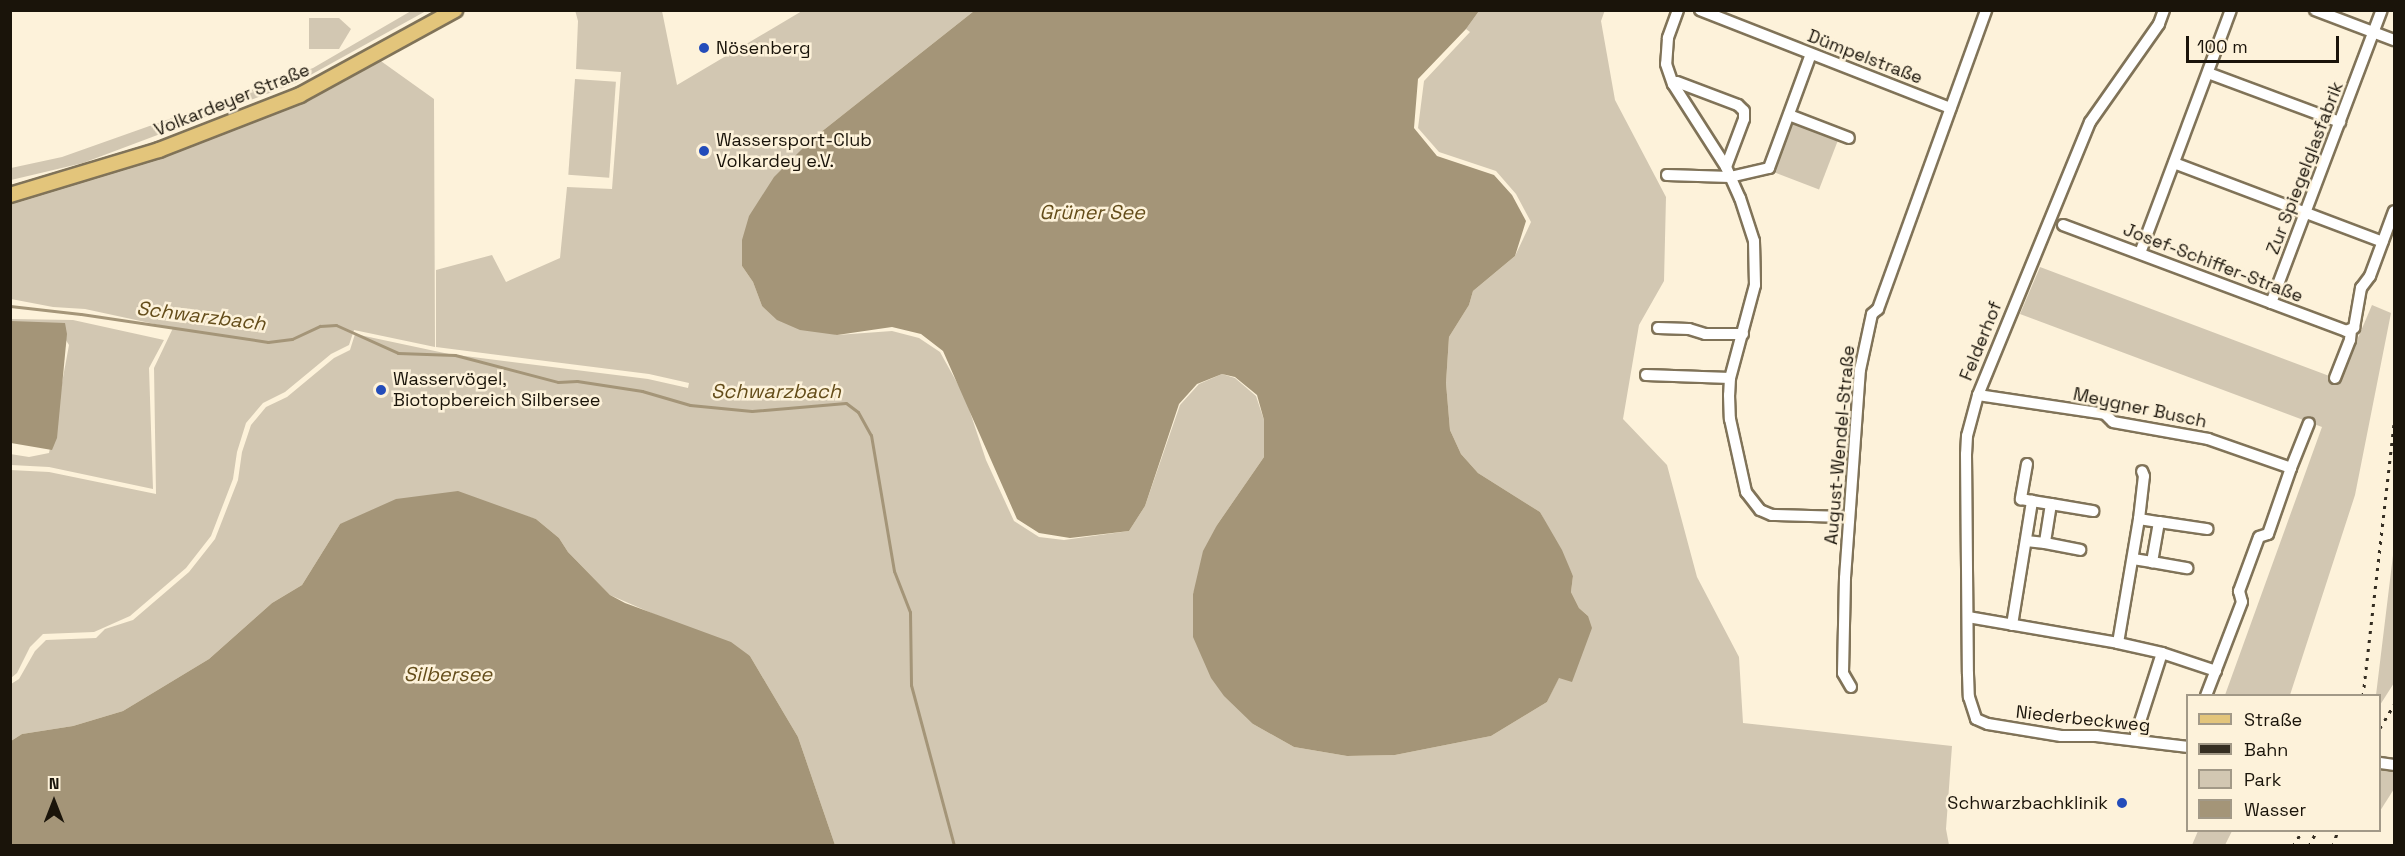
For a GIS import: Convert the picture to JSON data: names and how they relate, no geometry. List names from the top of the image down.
{
  "streets": {
    "main road": ["Volkardeyer Straße"],
    "street": [
      "Dümpelstraße",
      "Zur Spiegelglasfabrik",
      "Josef-Schiffer-Straße",
      "Felderhof",
      "Meygner Busch",
      "August-Wendel-Straße",
      "Niederbeckweg"
    ]
  },
  "crossings": [
    ["Dümpelstraße", "August-Wendel-Straße"],
    ["Zur Spiegelglasfabrik", "Josef-Schiffer-Straße"],
    ["Felderhof", "Meygner Busch"],
    ["Felderhof", "Niederbeckweg"]
  ],
  "water": ["Grüner See", "Schwarzbach", "Silbersee"],
  "places": [
    "Nösenberg",
    "Wassersport-Club Volkardey e.V.",
    "Wasservögel, Biotopbereich Silbersee",
    "Schwarzbachklinik"
  ],
  "legend": [
    "Straße",
    "Bahn",
    "Park",
    "Wasser"
  ],
  "scale_bar": "100 m",
  "north": "top"
}
